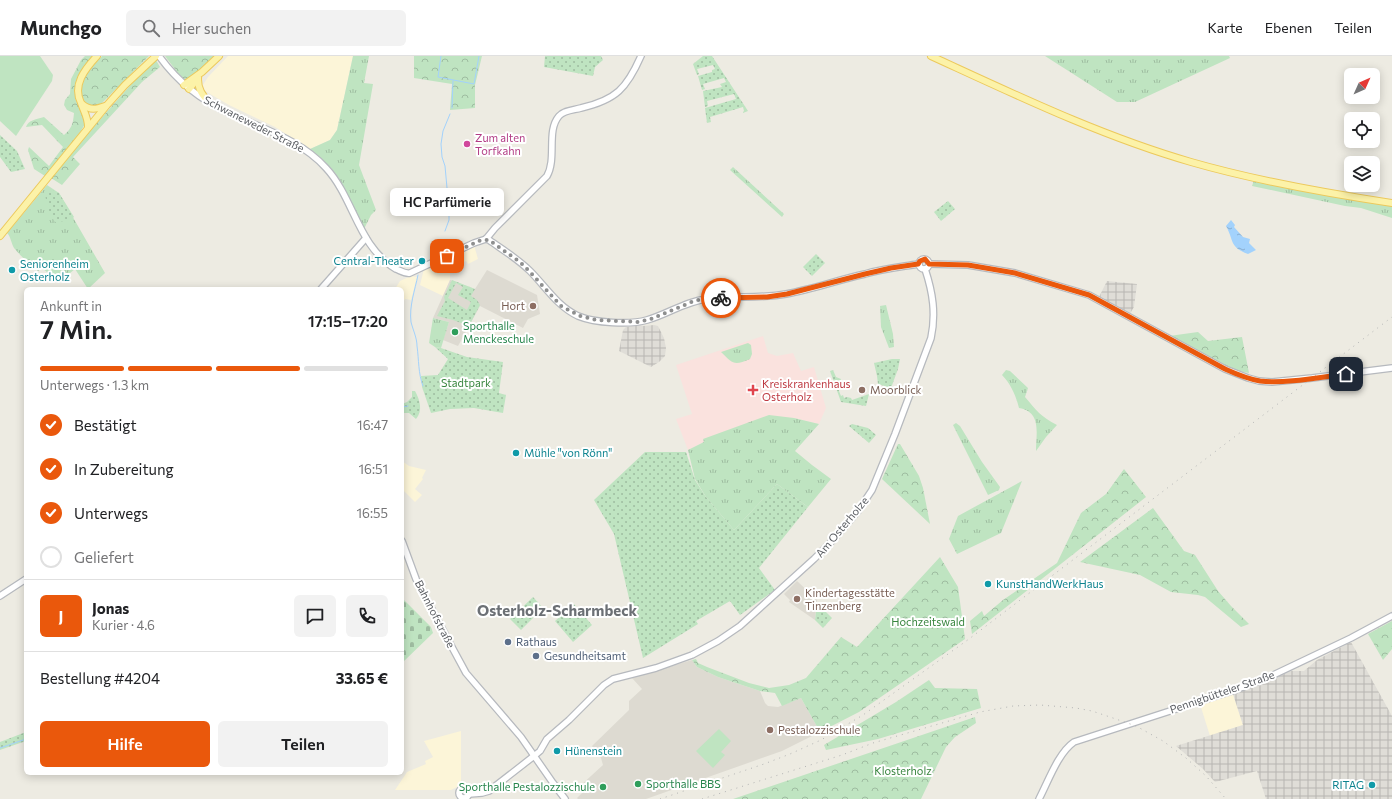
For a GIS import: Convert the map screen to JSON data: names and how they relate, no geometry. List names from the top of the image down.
{
  "streets": {
    "street": [
      "Schwaneweder Straße",
      "Am Osterholze",
      "Bahnhofstraße",
      "Pennigbütteler Straße"
    ]
  },
  "crossings": [
    ["Am Osterholze", "Bahnhofstraße"]
  ],
  "districts": ["Osterholz-Scharmbeck"],
  "parks": ["Stadtpark", "Hochzeitswald", "Klosterholz"],
  "places": {
    "other": [
      "Zum alten Torfkahn",
      "HC Parfümerie",
      "Central-Theater",
      "Seniorenheim Osterholz",
      "Hort",
      "Sporthalle Menckeschule",
      "Moorblick",
      "Mühle \"von Rönn\"",
      "KunstHandWerkHaus",
      "Kindertagesstätte Tinzenberg",
      "Rathaus",
      "Gesundheitsamt",
      "Pestalozzischule",
      "Hünenstein",
      "Sporthalle BBS",
      "RITAG",
      "Sporthalle Pestalozzischule"
    ],
    "health": ["Kreiskrankenhaus Osterholz"]
  },
  "north": "top right",
  "page": {
    "header": "Munchgo",
    "search": "Hier suchen",
    "nav": ["Karte", "Ebenen", "Teilen"],
    "bubble": "HC Parfümerie",
    "heading": ["7 Min.", "Ankunft in", "17:15–17:20"],
    "panel": [
      "Jonas",
      "Kurier · 4.6",
      "Bestellung #4204",
      "33.65 €"
    ],
    "bar": "Unterwegs · 1.3 km",
    "list": [
      ["Bestätigt", "16:47"],
      ["In Zubereitung", "16:51"],
      ["Unterwegs", "16:55"],
      "Geliefert"
    ],
    "round": "J",
    "buttons": ["Hilfe", "Teilen"]
  }
}
